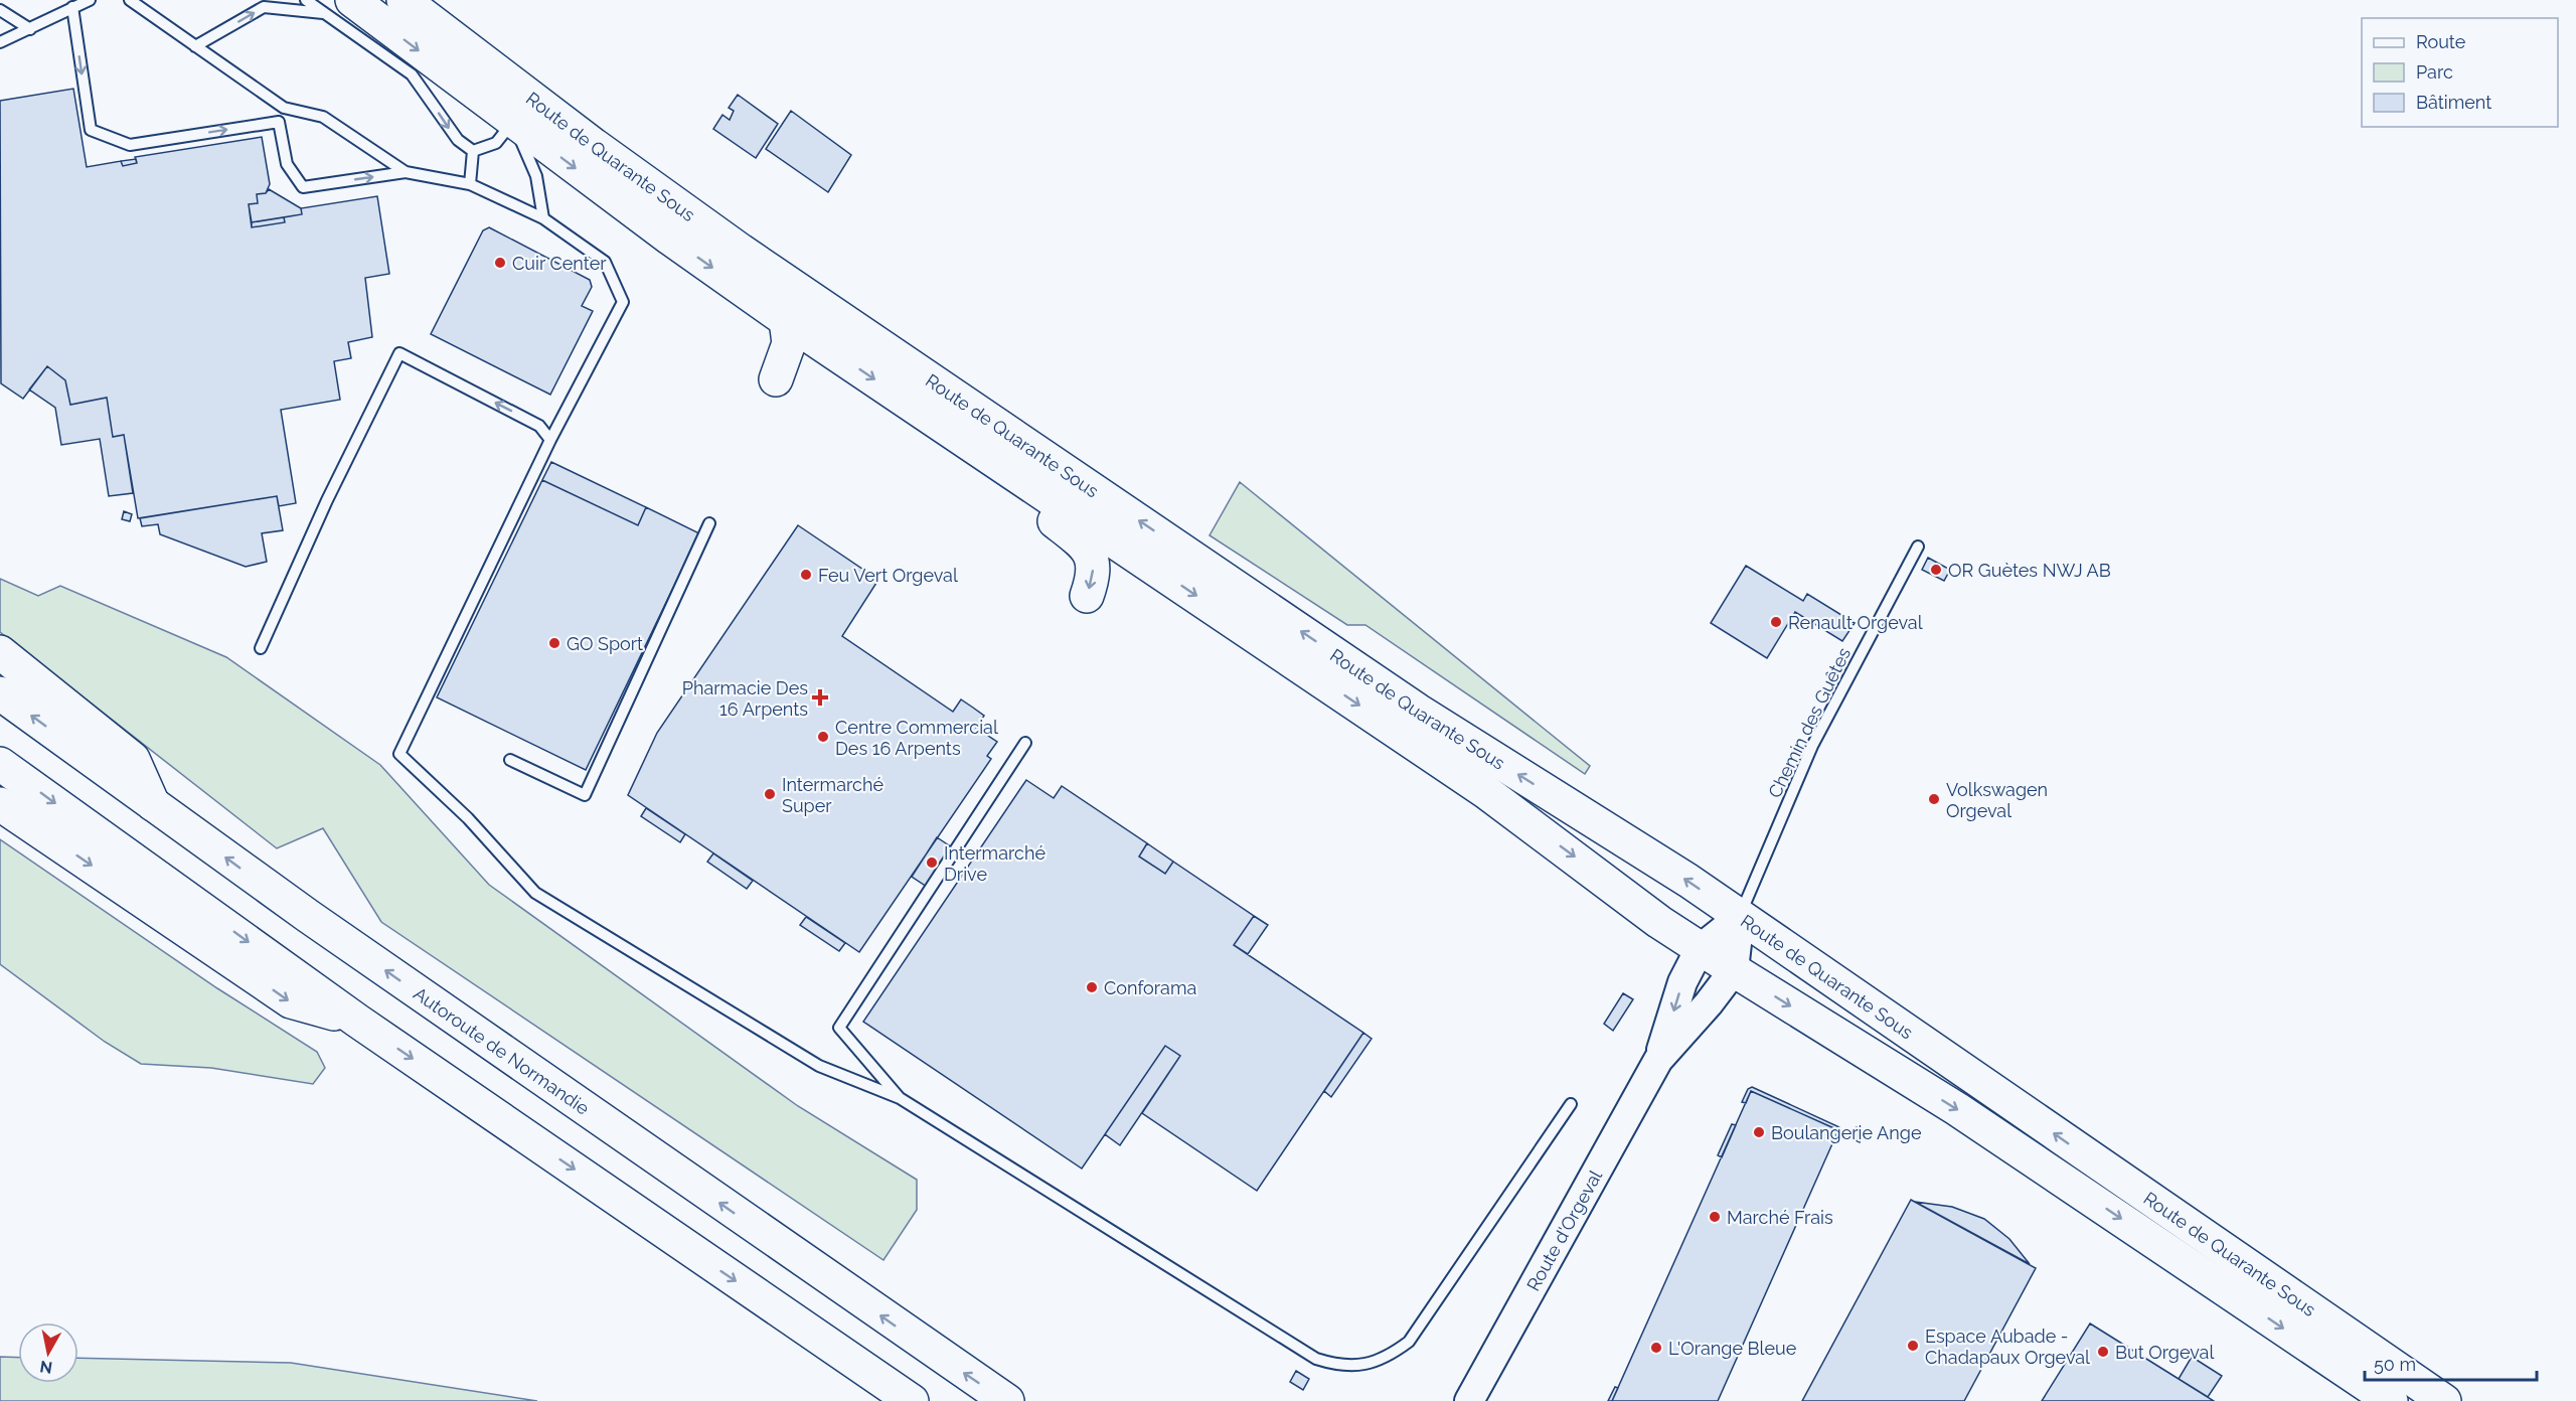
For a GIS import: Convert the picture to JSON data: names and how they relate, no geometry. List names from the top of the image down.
{
  "streets": {
    "main road": ["Route de Quarante Sous", "Autoroute de Normandie"],
    "street": ["Route d'Orgeval"],
    "lane": ["Chemin des Guêtes"]
  },
  "crossings": [
    ["Route de Quarante Sous", "Chemin des Guêtes"],
    ["Route de Quarante Sous", "Route d'Orgeval"]
  ],
  "places": {
    "other": [
      "Cuir Center",
      "OR Guètes NWJ AB",
      "Feu Vert Orgeval",
      "Renault Orgeval",
      "GO Sport",
      "Centre Commercial Des 16 Arpents",
      "Intermarché Super",
      "Volkswagen Orgeval",
      "Intermarché Drive",
      "Conforama",
      "Boulangerie Ange",
      "Marché Frais",
      "Espace Aubade - Chadapaux Orgeval",
      "L'Orange Bleue",
      "But Orgeval"
    ],
    "health": ["Pharmacie Des 16 Arpents"]
  },
  "legend": ["Route", "Parc", "Bâtiment"],
  "scale_bar": "50 m",
  "north": "bottom"
}
